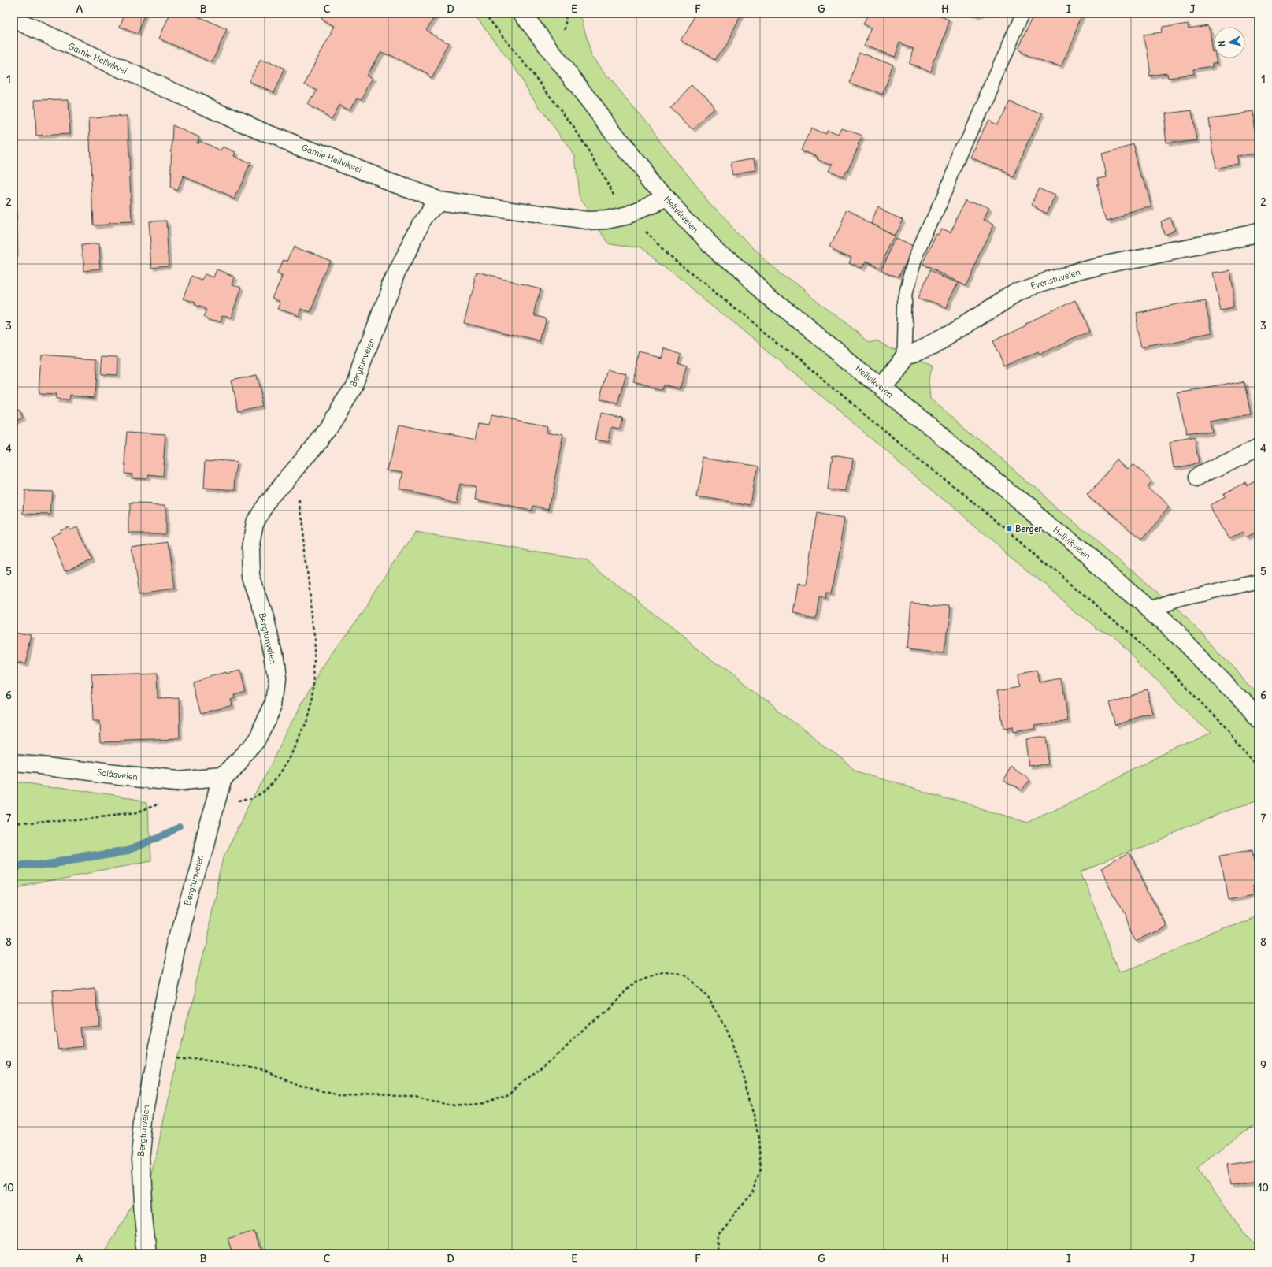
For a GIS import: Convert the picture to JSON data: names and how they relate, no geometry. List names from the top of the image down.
{
  "streets": {
    "street": [
      "Gamle Hellvikvei",
      "Hellvikveien",
      "Evenstuveien",
      "Bergtunveien",
      "Solåsveien"
    ]
  },
  "crossings": [
    ["Gamle Hellvikvei", "Hellvikveien"],
    ["Gamle Hellvikvei", "Bergtunveien"],
    ["Hellvikveien", "Evenstuveien"],
    ["Bergtunveien", "Solåsveien"]
  ],
  "places": {
    "transit": ["Berger"]
  },
  "north": "left",
  "grid": {
    "columns": [
      "A",
      "B",
      "C",
      "D",
      "E",
      "F",
      "G",
      "H",
      "I",
      "J"
    ],
    "rows": [
      "1",
      "2",
      "3",
      "4",
      "5",
      "6",
      "7",
      "8",
      "9",
      "10"
    ]
  }
}
